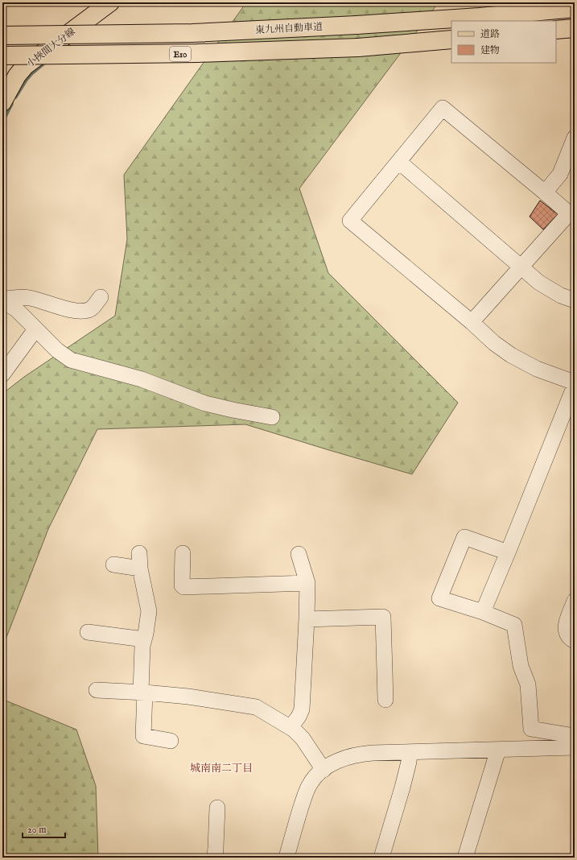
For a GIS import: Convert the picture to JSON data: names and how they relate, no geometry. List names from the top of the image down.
{
  "streets": {
    "main road": ["東九州自動車道", "小挾間大分線", "E10"]
  },
  "districts": ["城南南二丁目"],
  "legend": ["道路", "建物"],
  "scale_bar": "20 m"
}
